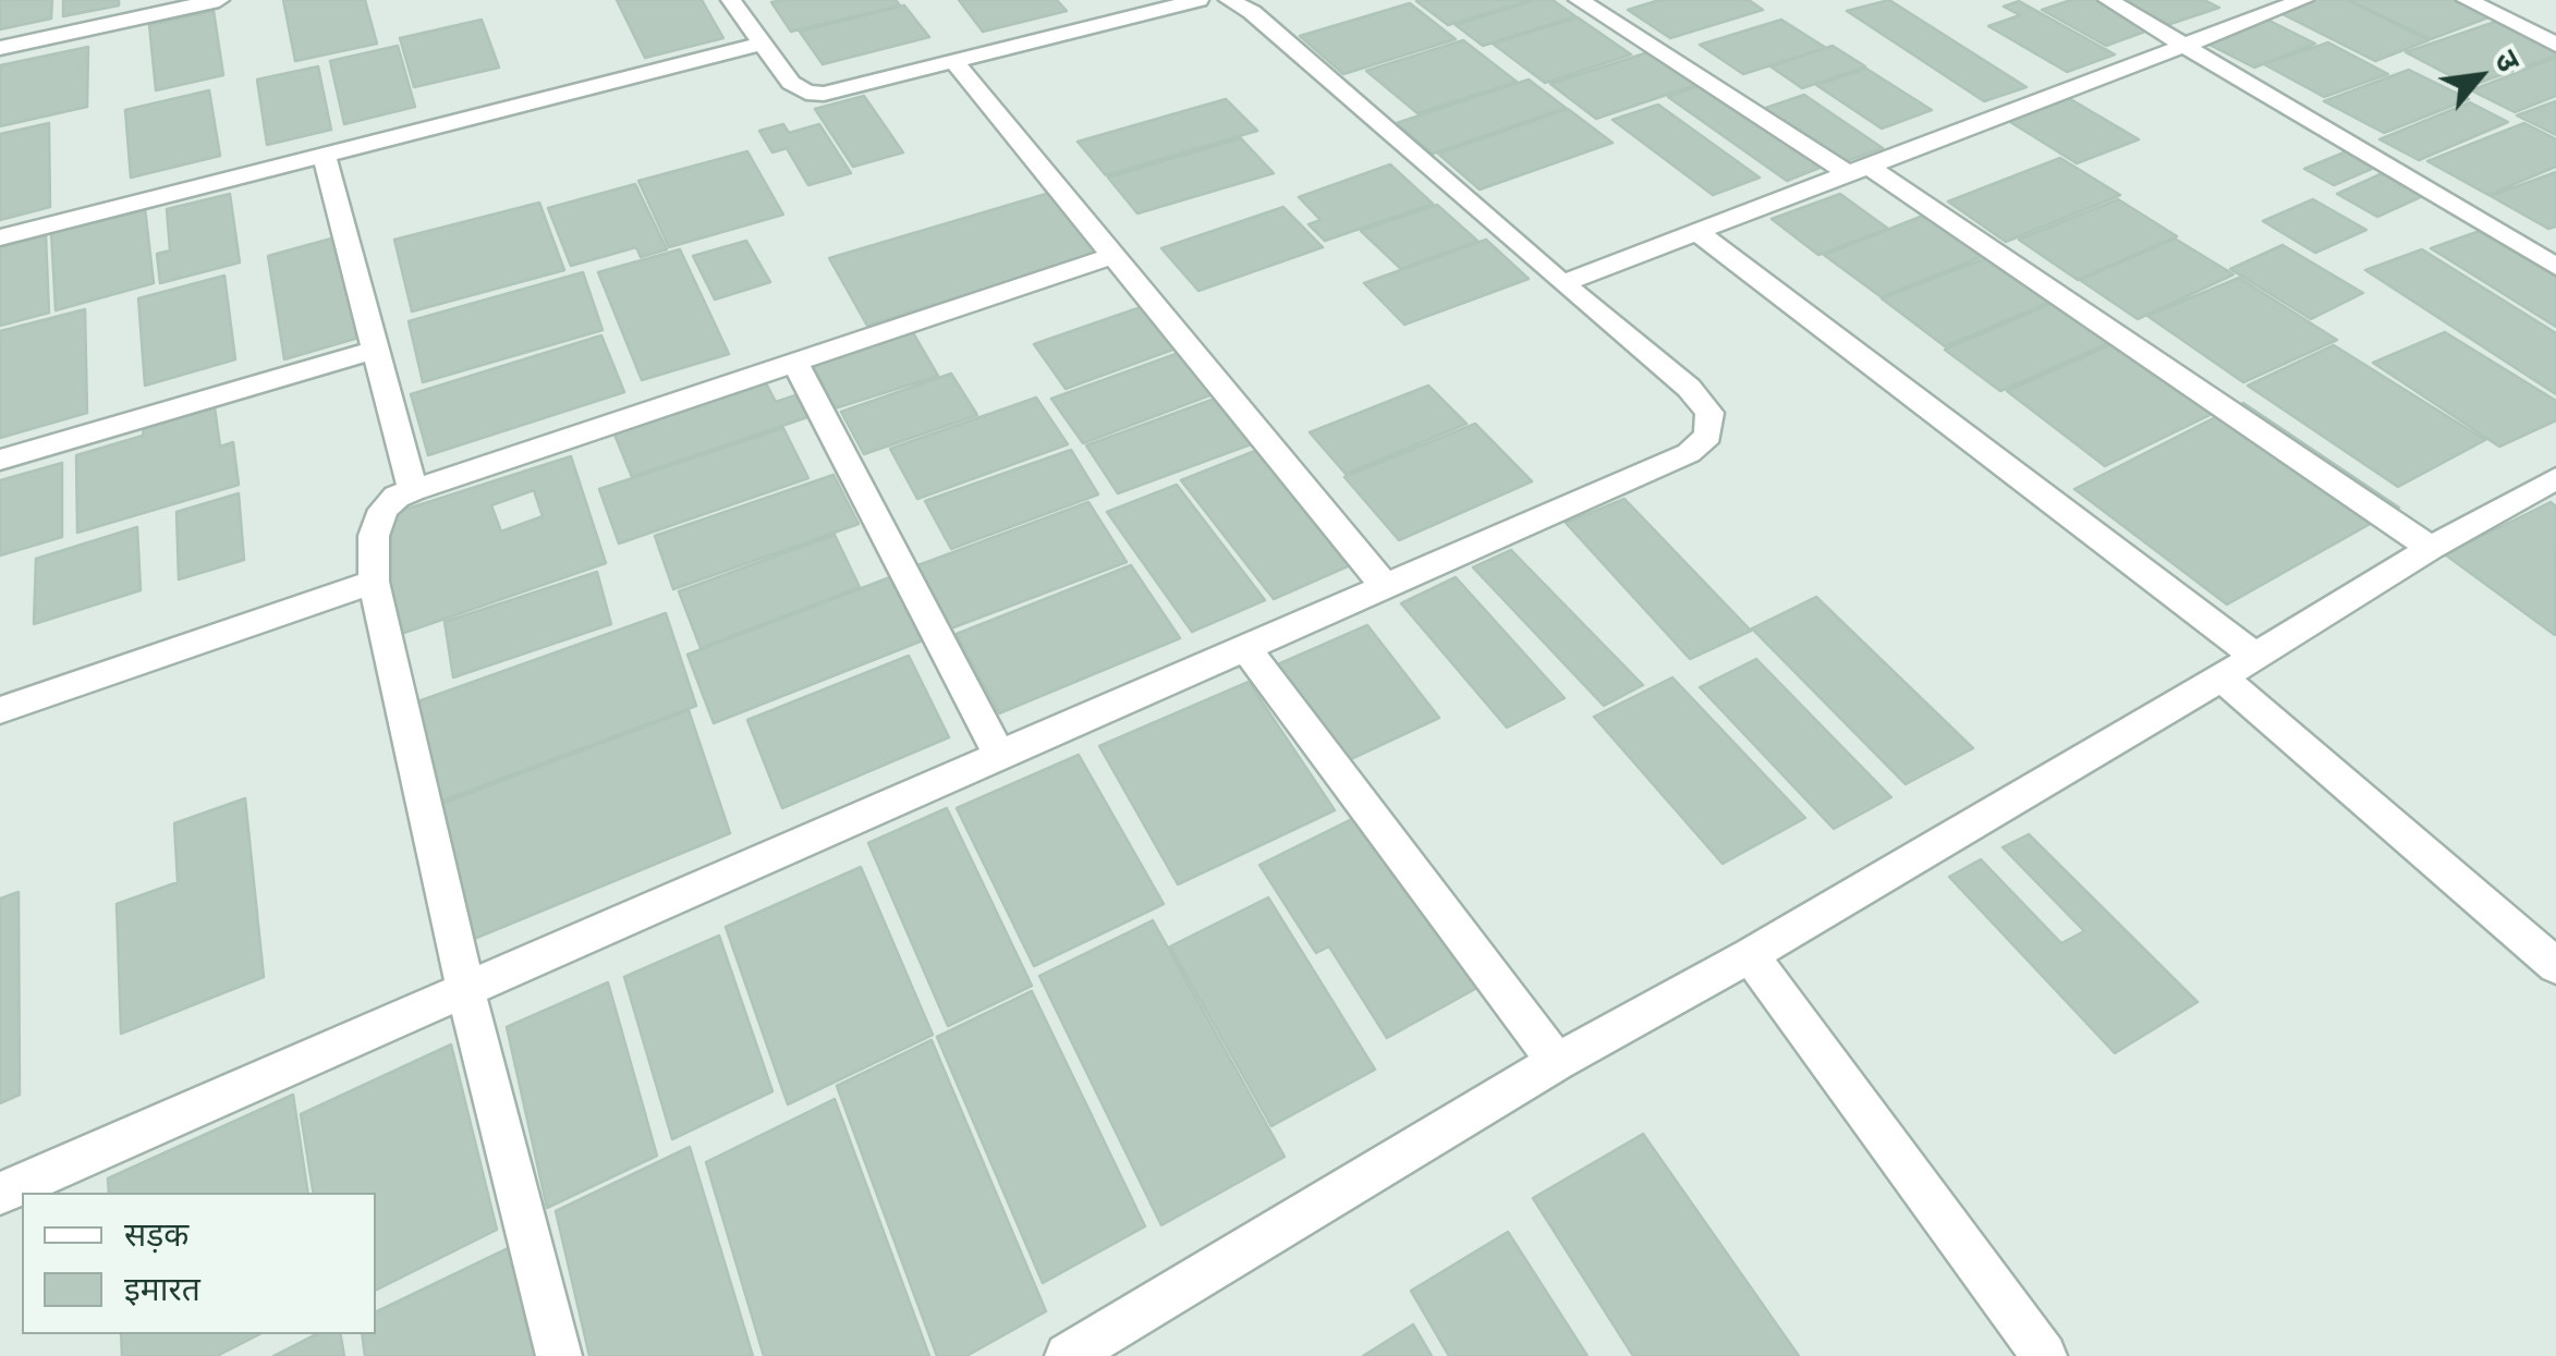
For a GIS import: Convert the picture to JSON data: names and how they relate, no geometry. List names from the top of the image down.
{
  "legend": ["सड़क", "इमारत"],
  "north": "top right"
}
